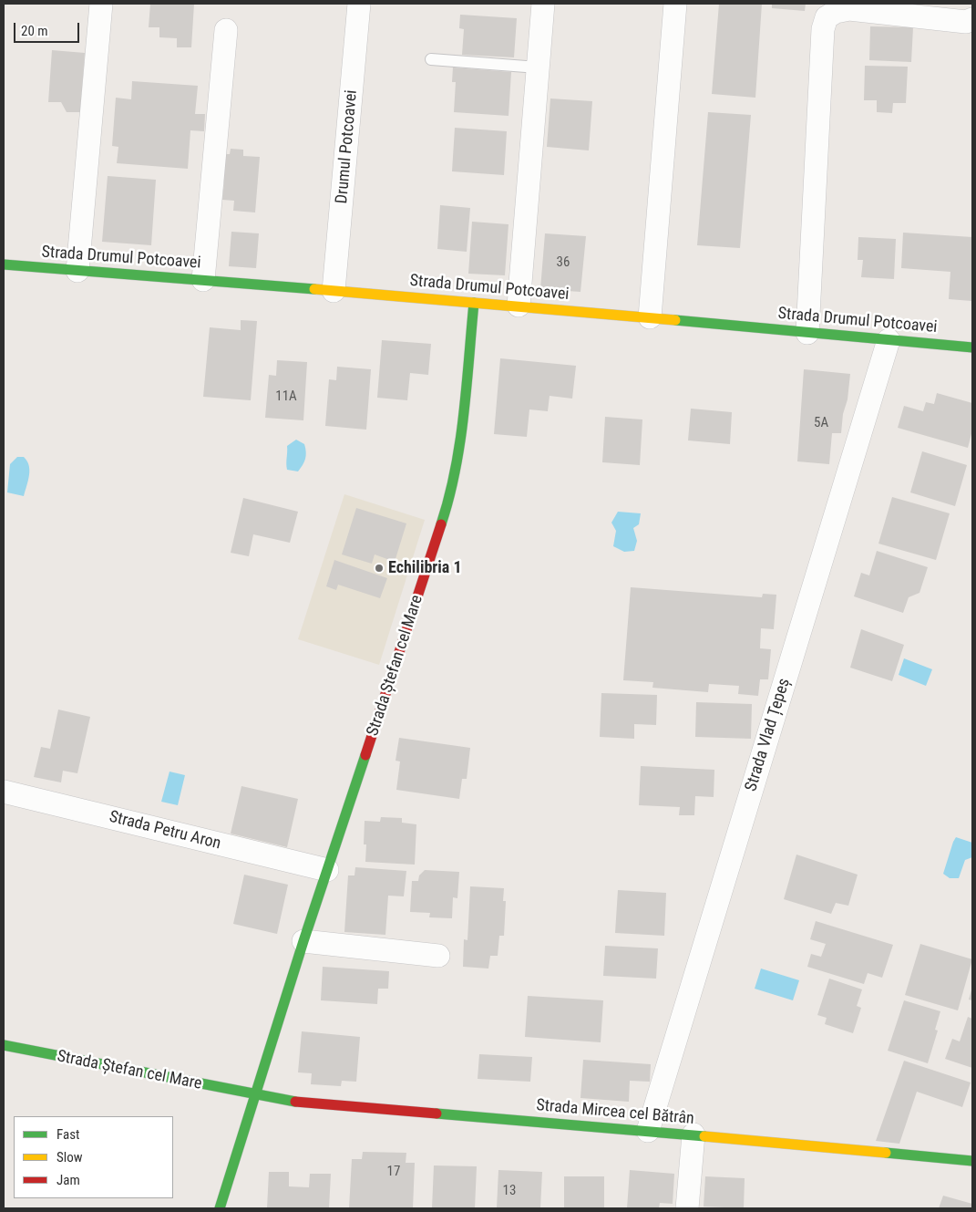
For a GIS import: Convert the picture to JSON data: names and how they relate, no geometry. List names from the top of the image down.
{
  "streets": {
    "street": [
      "Drumul Potcoavei",
      "Strada Drumul Potcoavei",
      "Strada Ștefan cel Mare",
      "Strada Vlad Țepeș",
      "Strada Petru Aron",
      "Strada Mircea cel Bătrân"
    ]
  },
  "crossings": [
    ["Drumul Potcoavei", "Strada Drumul Potcoavei"],
    ["Strada Drumul Potcoavei", "Strada Ștefan cel Mare"],
    ["Strada Drumul Potcoavei", "Strada Vlad Țepeș"],
    ["Strada Ștefan cel Mare", "Strada Petru Aron"],
    ["Strada Ștefan cel Mare", "Strada Mircea cel Bătrân"],
    ["Strada Vlad Țepeș", "Strada Mircea cel Bătrân"]
  ],
  "places": ["Echilibria 1"],
  "house_numbers": [
    "36",
    "11A",
    "5A",
    "17",
    "13"
  ],
  "legend": ["Fast", "Slow", "Jam"],
  "scale_bar": "20 m"
}
